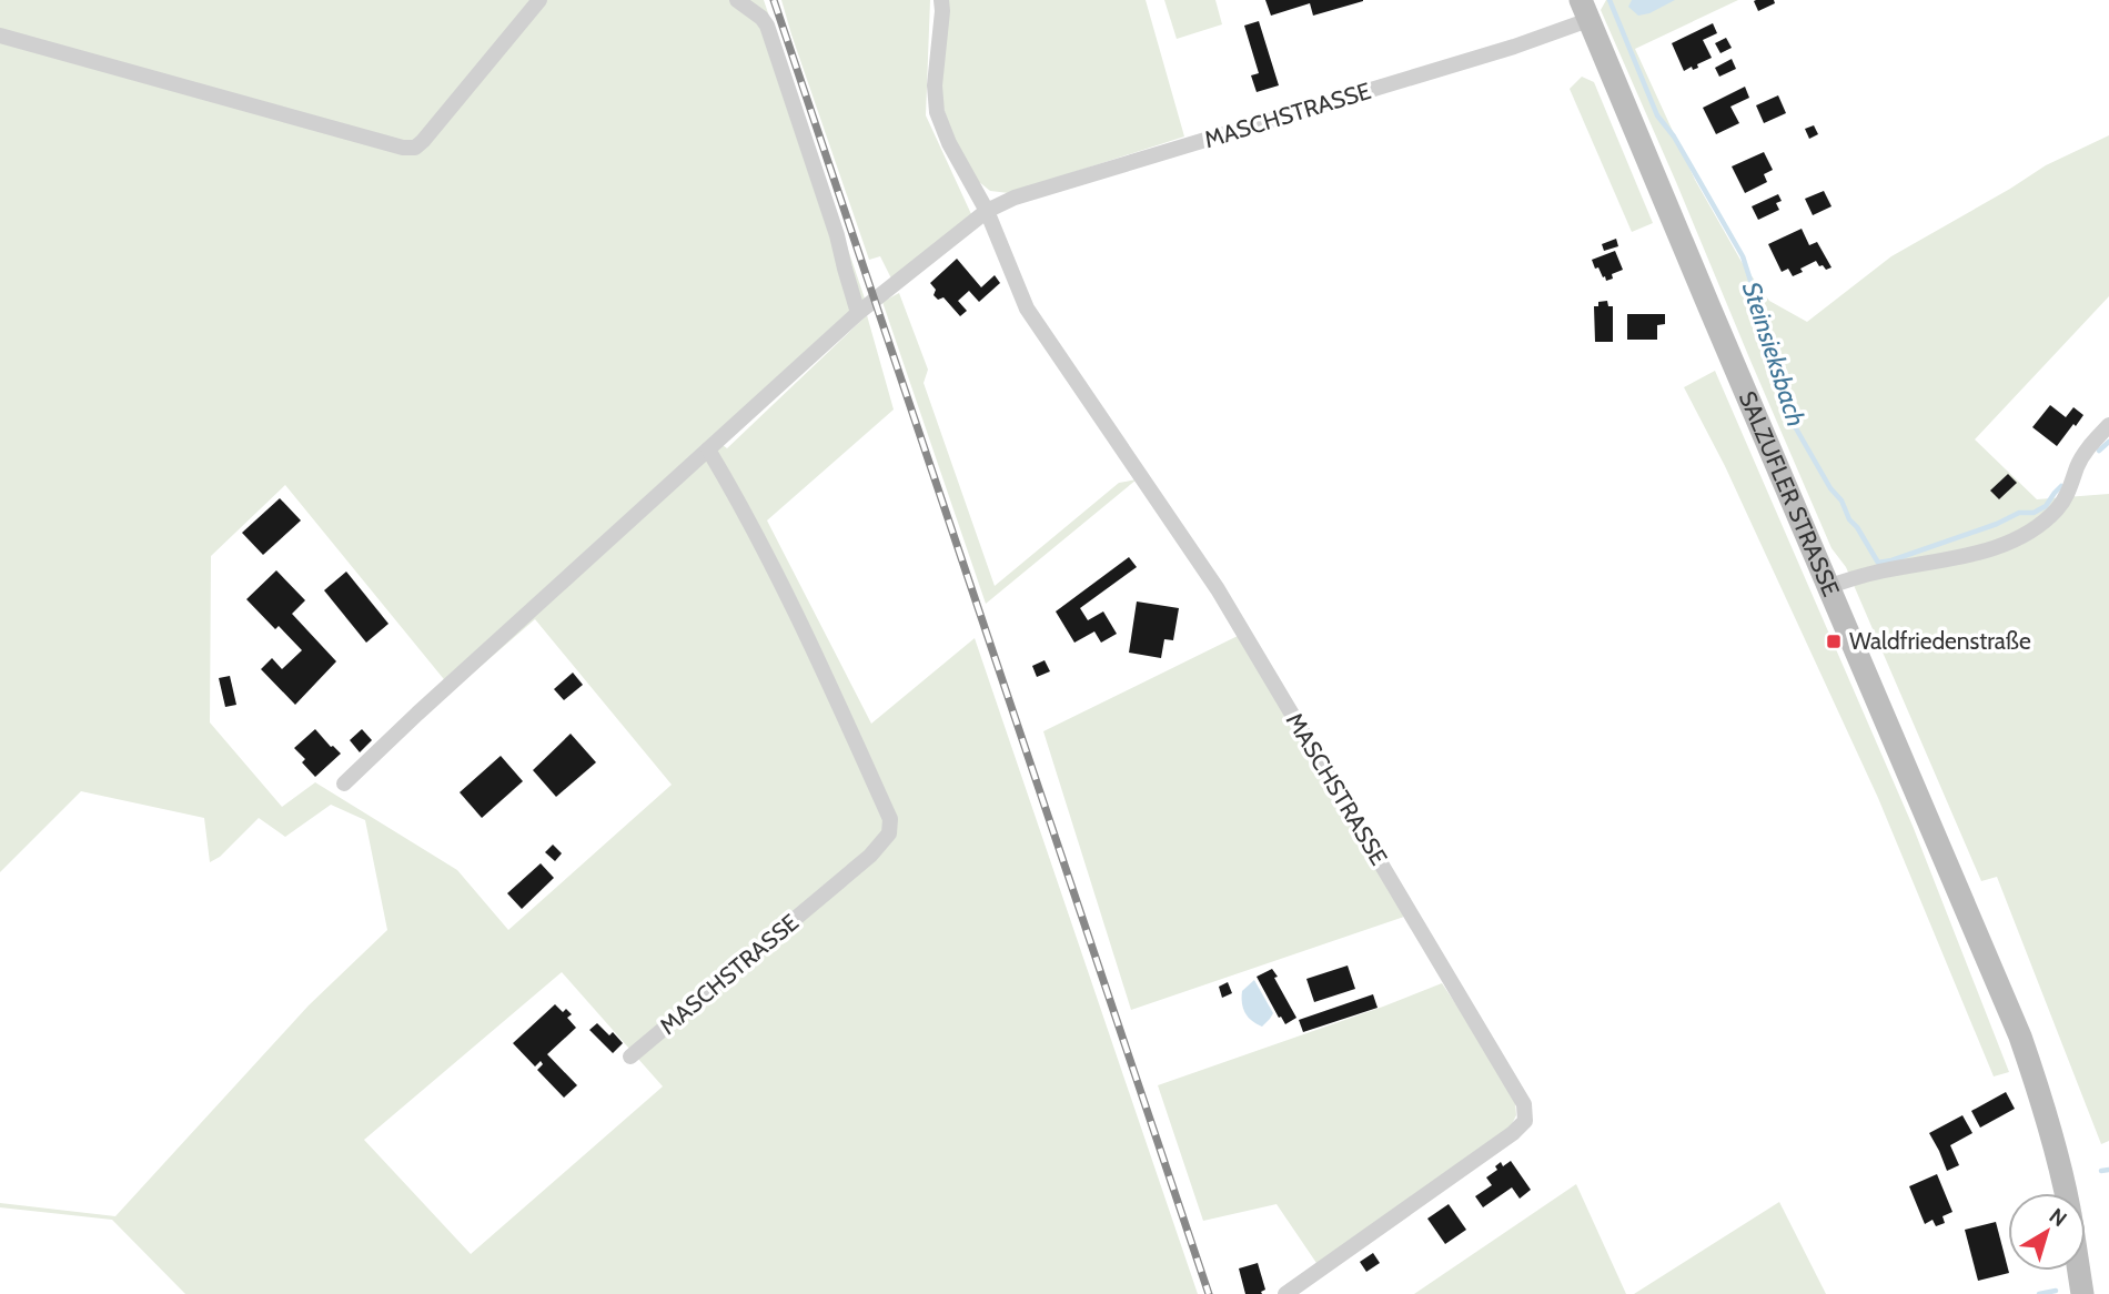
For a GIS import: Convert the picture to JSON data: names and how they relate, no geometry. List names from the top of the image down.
{
  "streets": {
    "main road": ["SALZUFLER STRASSE"],
    "street": ["MASCHSTRASSE"]
  },
  "crossings": [
    ["MASCHSTRASSE", "SALZUFLER STRASSE"]
  ],
  "water": ["Steinsieksbach"],
  "places": {
    "transit": ["Waldfriedenstraße"]
  },
  "north": "top right"
}
